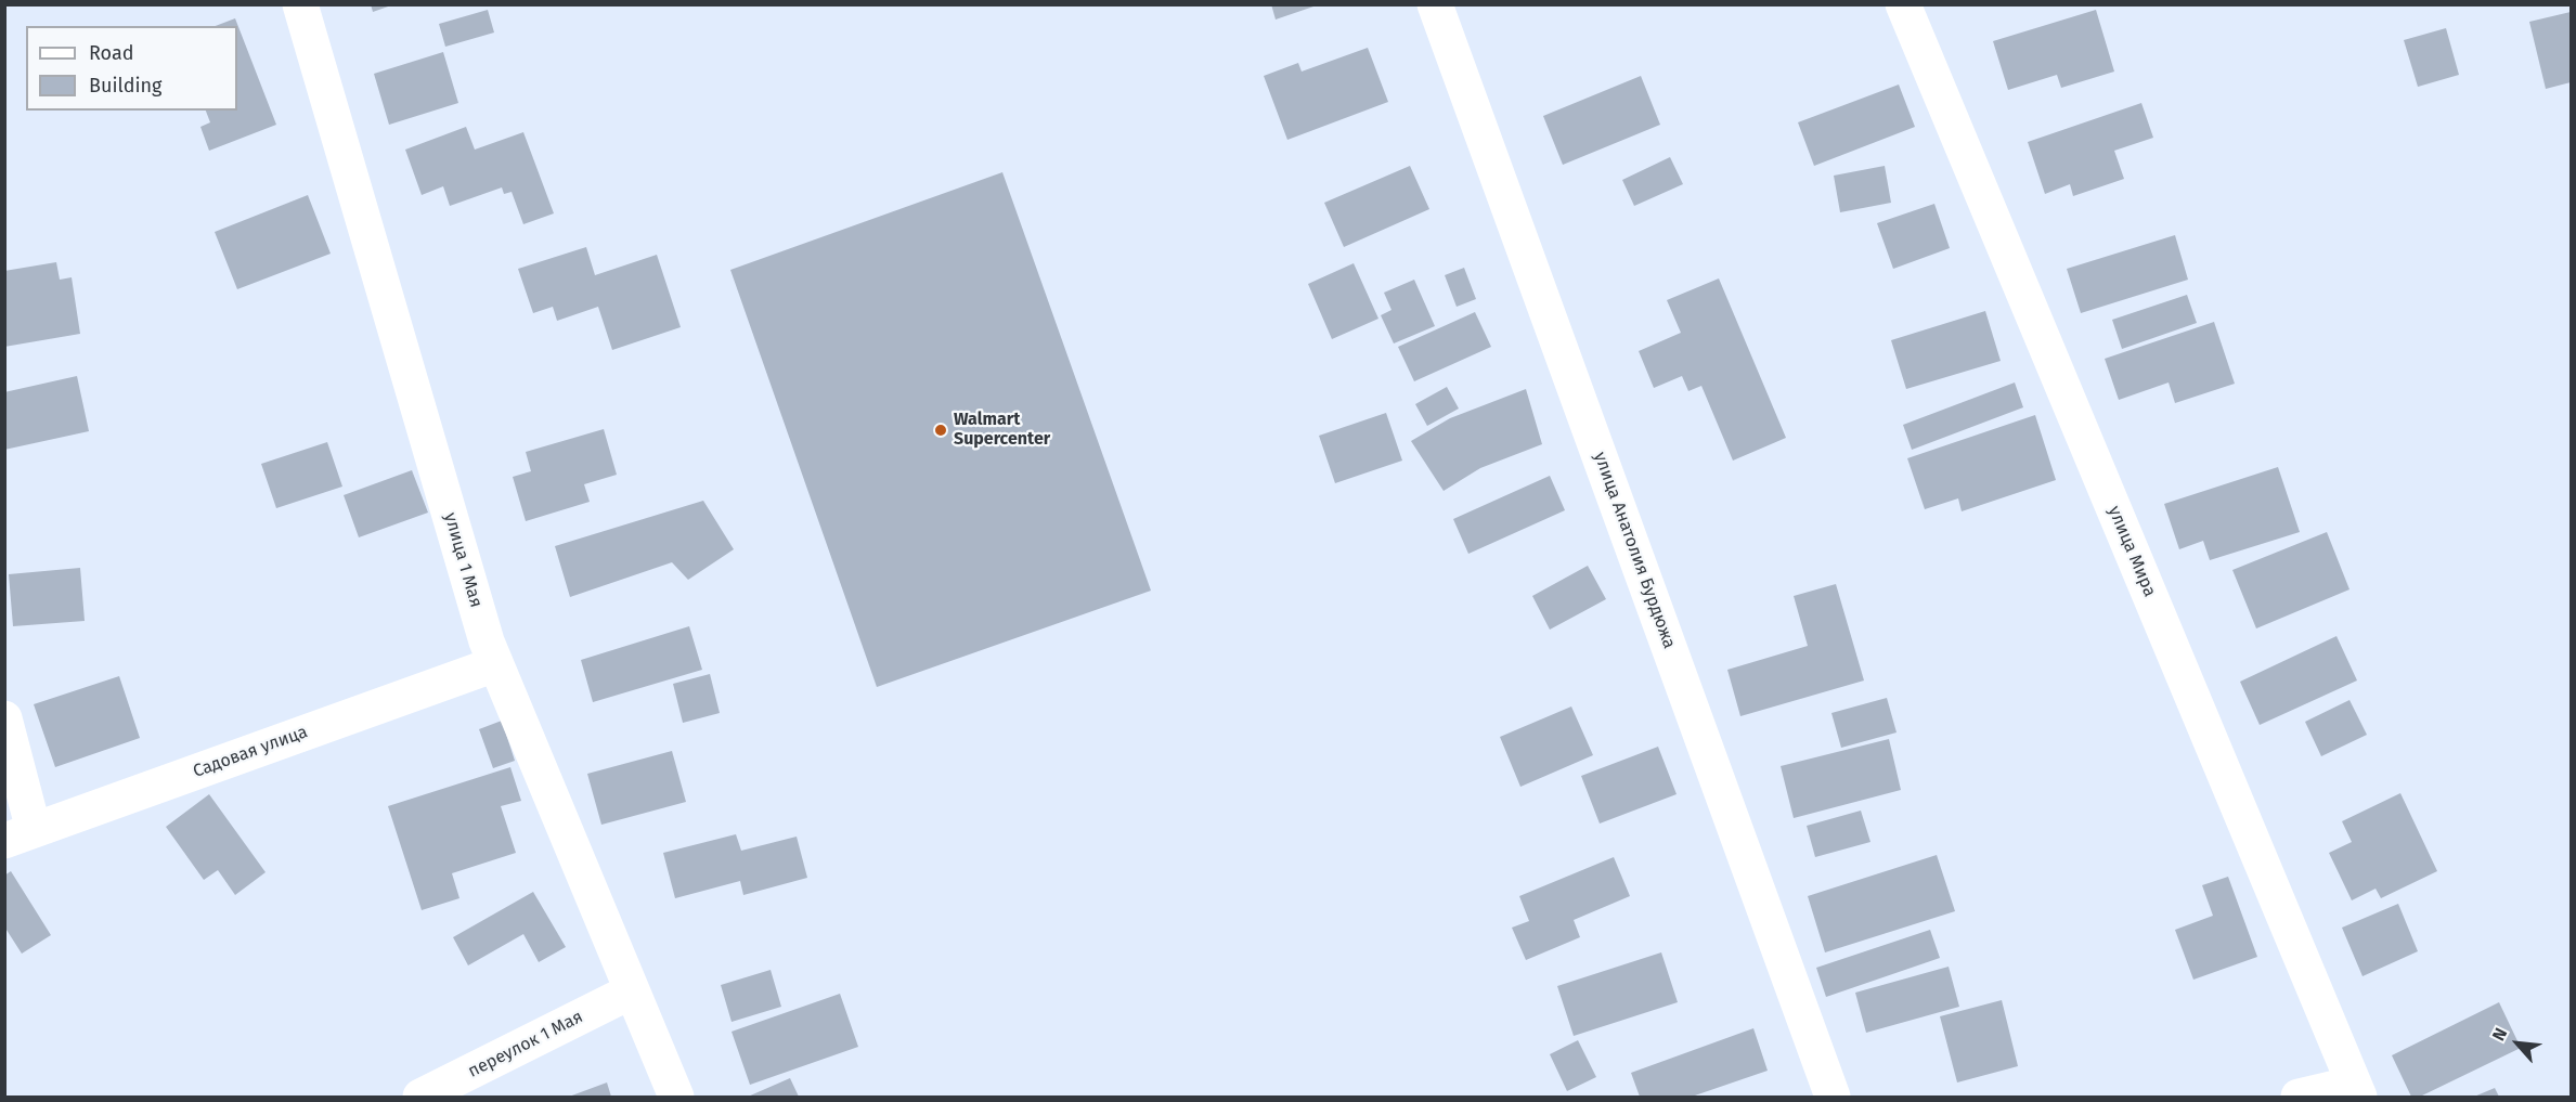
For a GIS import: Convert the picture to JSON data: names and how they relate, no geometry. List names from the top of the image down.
{
  "streets": {
    "street": [
      "улица Анатолия Бурдюжа",
      "улица Мира",
      "улица 1 Мая",
      "Садовая улица",
      "переулок 1 Мая"
    ]
  },
  "crossings": [
    ["улица 1 Мая", "Садовая улица"],
    ["улица 1 Мая", "переулок 1 Мая"]
  ],
  "places": ["Walmart Supercenter"],
  "legend": ["Road", "Building"],
  "north": "top left"
}
